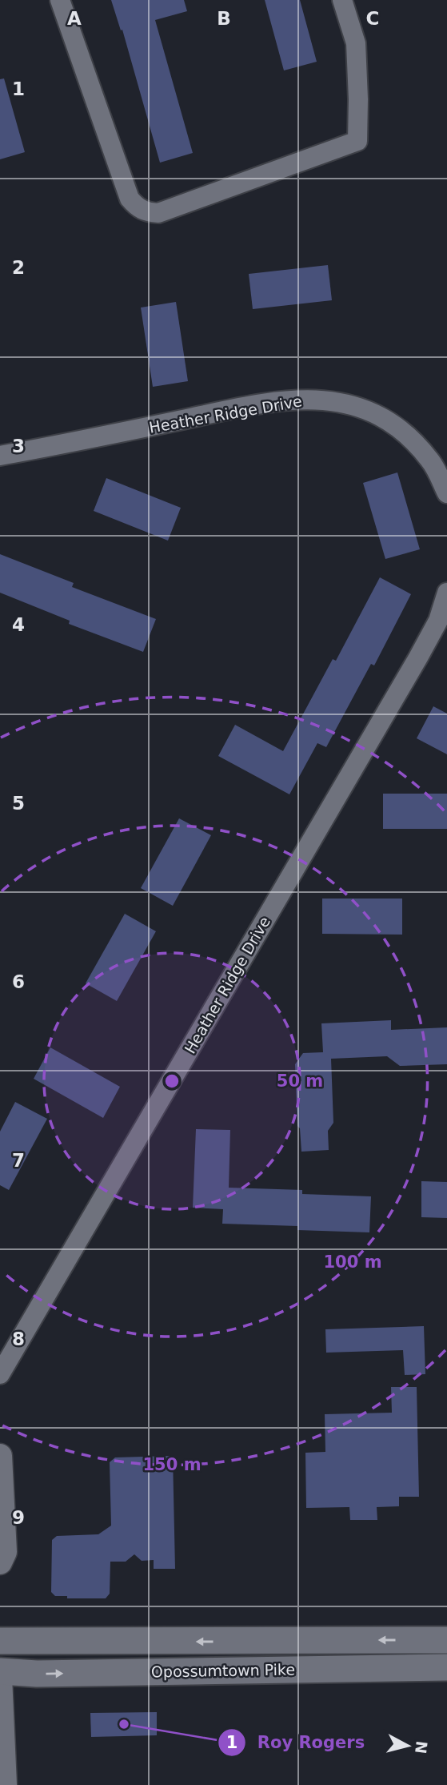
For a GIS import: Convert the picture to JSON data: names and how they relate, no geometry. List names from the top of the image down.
{
  "streets": {
    "main road": ["Opossumtown Pike"],
    "street": ["Heather Ridge Drive"]
  },
  "places": ["Roy Rogers"],
  "north": "right",
  "grid": {
    "columns": ["A", "B", "C"],
    "rows": [
      "1",
      "2",
      "3",
      "4",
      "5",
      "6",
      "7",
      "8",
      "9"
    ]
  },
  "rings": ["50 m", "100 m", "150 m"]
}
